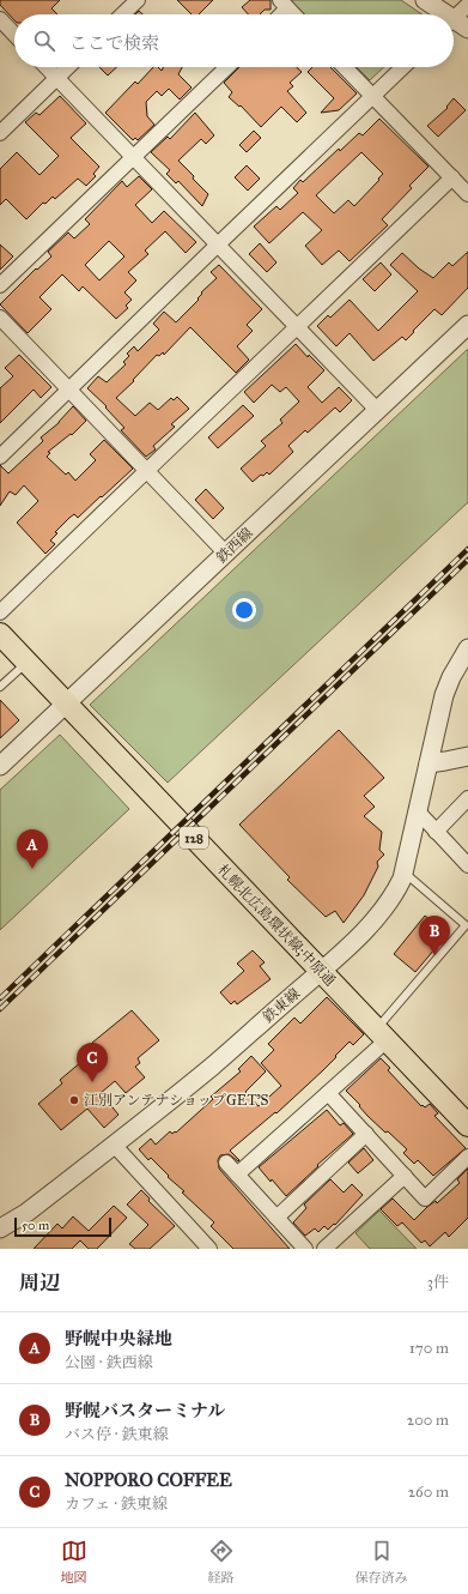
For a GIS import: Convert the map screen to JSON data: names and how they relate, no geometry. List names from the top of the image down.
{
  "streets": {
    "main road": ["128", "札幌北広島環状線;中原通"],
    "street": ["鉄西線", "鉄東線"]
  },
  "crossings": [
    ["鉄西線", "128"],
    ["鉄西線", "札幌北広島環状線;中原通"],
    ["128", "札幌北広島環状線;中原通"],
    ["札幌北広島環状線;中原通", "鉄東線"]
  ],
  "places": ["江別アンテナショップGET’S"],
  "scale_bar": "50 m",
  "page": {
    "search": "ここで検索",
    "pins": ["A", "B", "C"],
    "scale": "50 m",
    "heading": ["周辺", "3件"],
    "list": [
      {
        "mark": "A",
        "name": "野幌中央緑地",
        "note": "公園 · 鉄西線",
        "value": "170 m"
      },
      {
        "mark": "B",
        "name": "野幌バスターミナル",
        "note": "バス停 · 鉄東線",
        "value": "200 m"
      },
      {
        "mark": "C",
        "name": "NOPPORO COFFEE",
        "note": "カフェ · 鉄東線",
        "value": "260 m"
      }
    ],
    "nav": ["地図", "経路", "保存済み"]
  }
}
